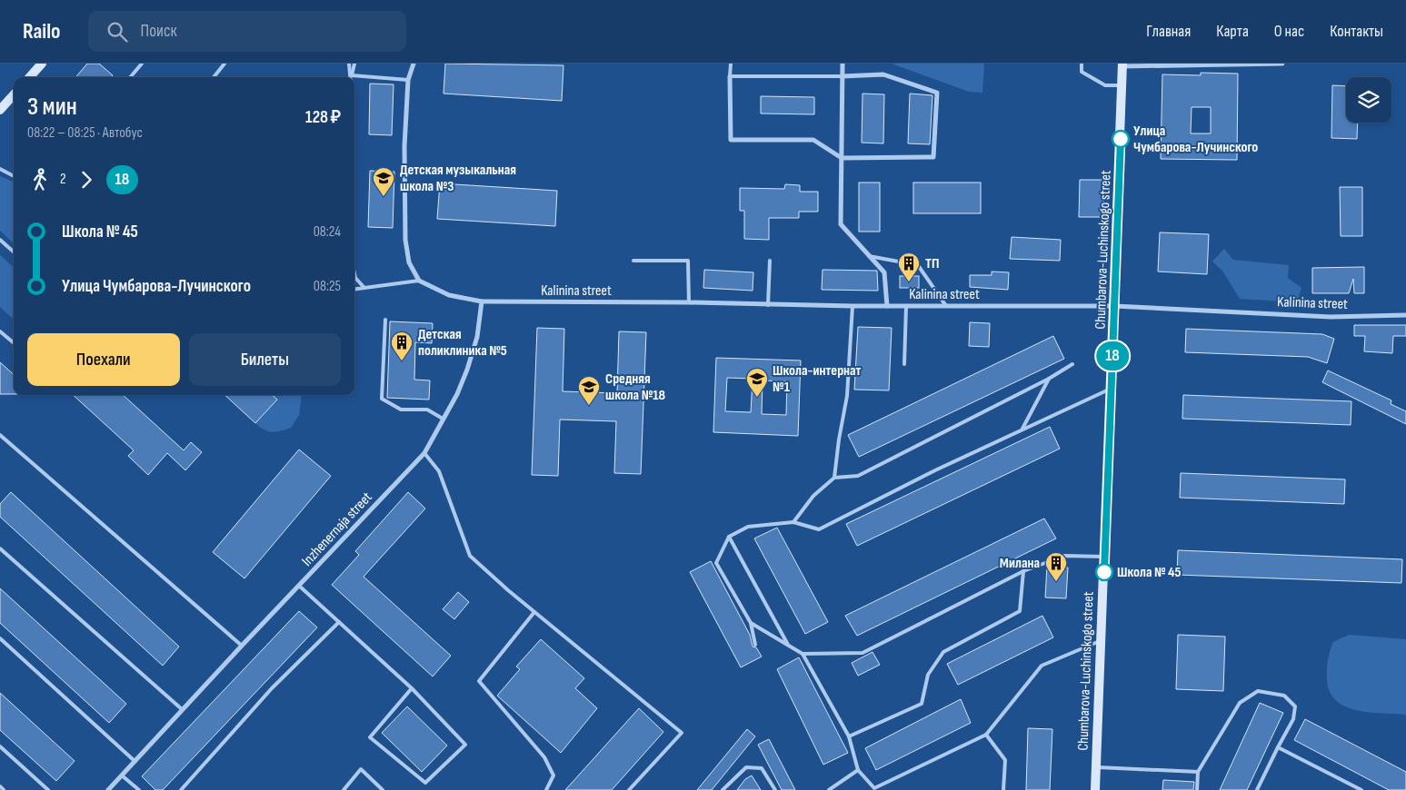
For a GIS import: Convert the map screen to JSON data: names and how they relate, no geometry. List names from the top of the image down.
{
  "streets": {
    "street": ["Chumbarova-Luchinskogo street", "Kalinina street", "Inzhenernaja street"]
  },
  "crossings": [
    ["Chumbarova-Luchinskogo street", "Kalinina street"],
    ["Kalinina street", "Inzhenernaja street"]
  ],
  "places": {
    "other": ["Улица Чумбарова-Лучинского", "Школа № 45"],
    "school or university": ["Детская музыкальная школа №3", "Школа-интернат №1", "Средняя школа №18"],
    "building": ["ТП", "Детская поликлиника №5", "Милана"]
  },
  "lines": ["bus line 18"],
  "page": {
    "header": "Railo",
    "search": "Поиск",
    "nav": [
      "Главная",
      "Карта",
      "О нас",
      "Контакты"
    ],
    "on_map": "18",
    "heading": ["3 мин", "08:22 – 08:25 · Автобус", "128 ₽"],
    "legs": ["2", "18"],
    "list": [
      {
        "name": "Школа № 45",
        "value": "08:24"
      },
      {
        "name": "Улица Чумбарова-Лучинского",
        "value": "08:25"
      }
    ],
    "buttons": ["Поехали", "Билеты"]
  }
}
